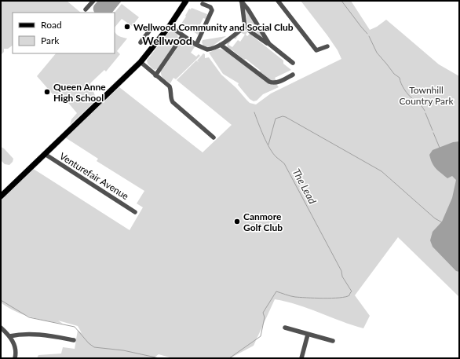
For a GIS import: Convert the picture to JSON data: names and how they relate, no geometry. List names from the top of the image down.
{
  "streets": {
    "street": ["Venturefair Avenue"]
  },
  "districts": ["Wellwood"],
  "water": ["The Lead"],
  "parks": ["Townhill Country Park"],
  "places": ["Wellwood Community and Social Club", "Queen Anne High School", "Canmore Golf Club"],
  "legend": ["Road", "Park"]
}
